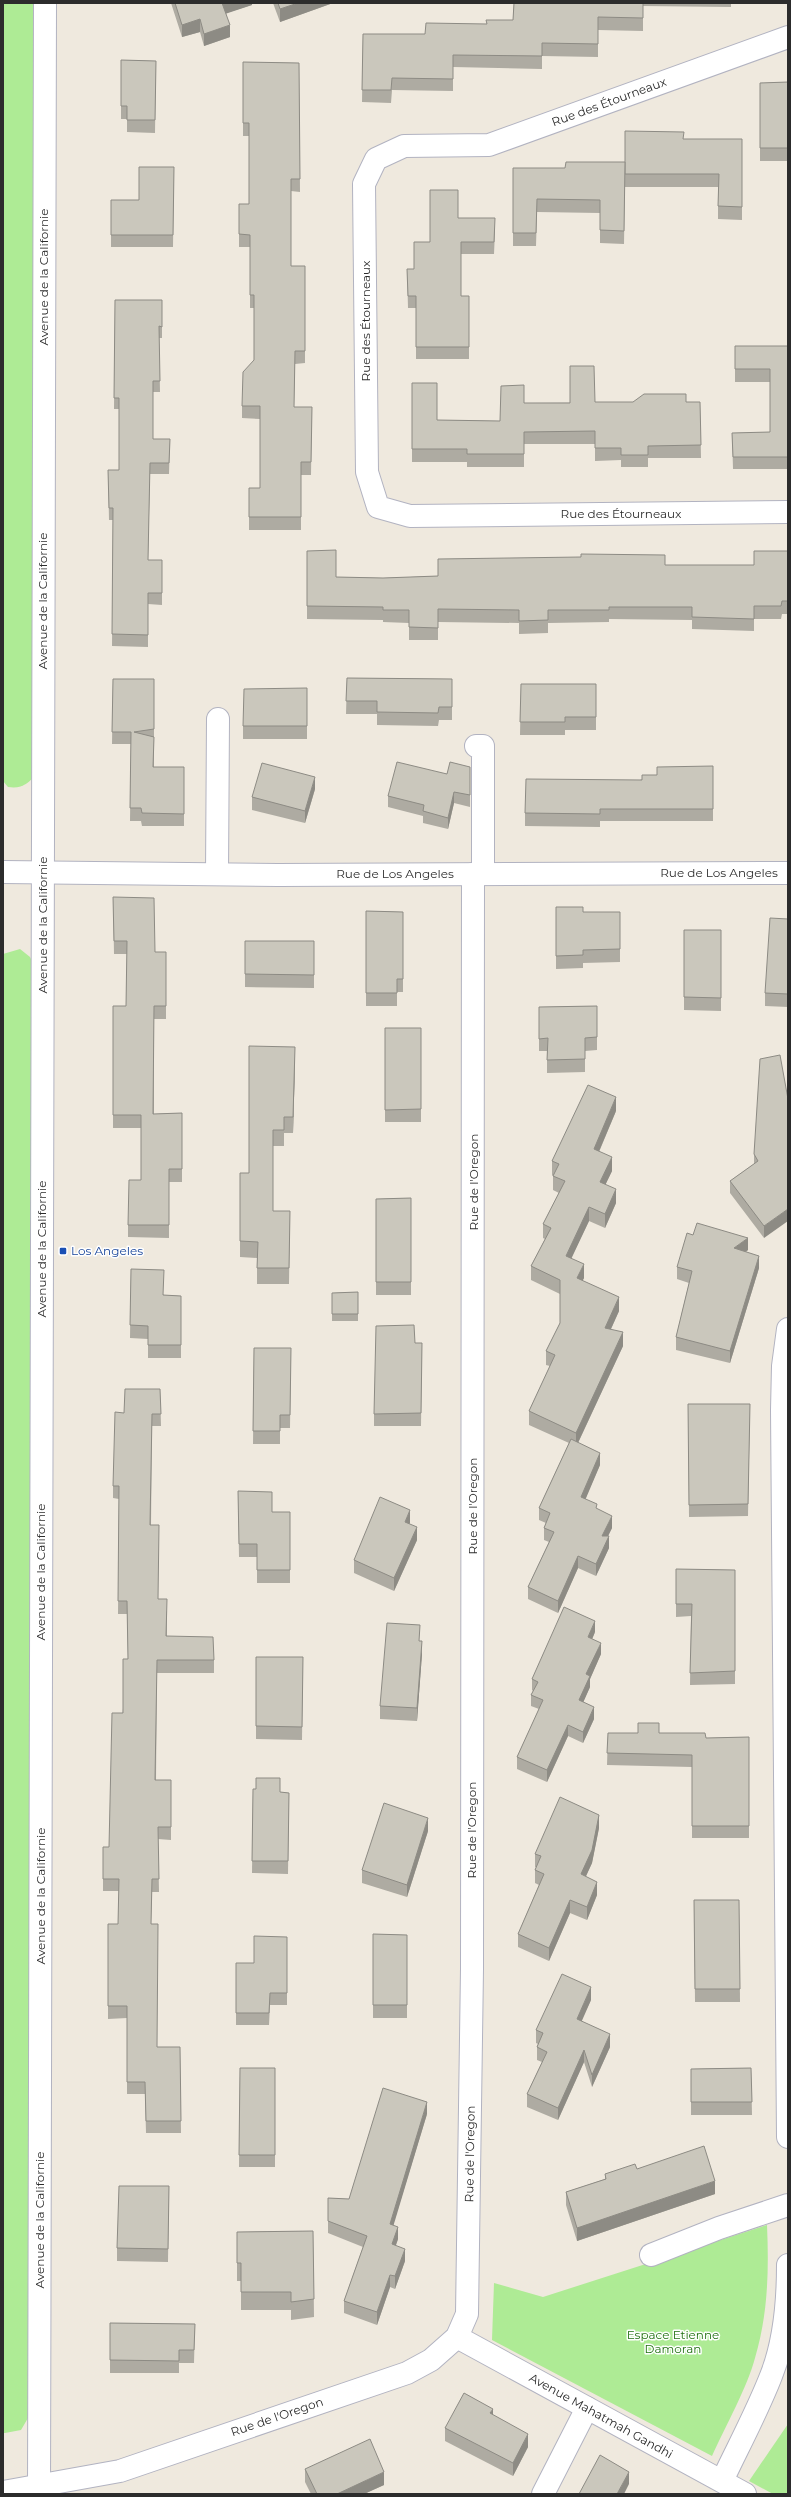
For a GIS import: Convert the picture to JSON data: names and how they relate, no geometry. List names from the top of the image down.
{
  "streets": {
    "street": [
      "Rue des Étourneaux",
      "Avenue de la Californie",
      "Rue de Los Angeles",
      "Rue de l'Oregon",
      "Avenue Mahatmah Gandhi"
    ]
  },
  "crossings": [
    ["Avenue de la Californie", "Rue de Los Angeles"],
    ["Avenue de la Californie", "Rue de l'Oregon"],
    ["Rue de Los Angeles", "Rue de l'Oregon"],
    ["Rue de l'Oregon", "Avenue Mahatmah Gandhi"]
  ],
  "parks": ["Espace Etienne Damoran"],
  "places": {
    "transit": ["Los Angeles"]
  }
}
